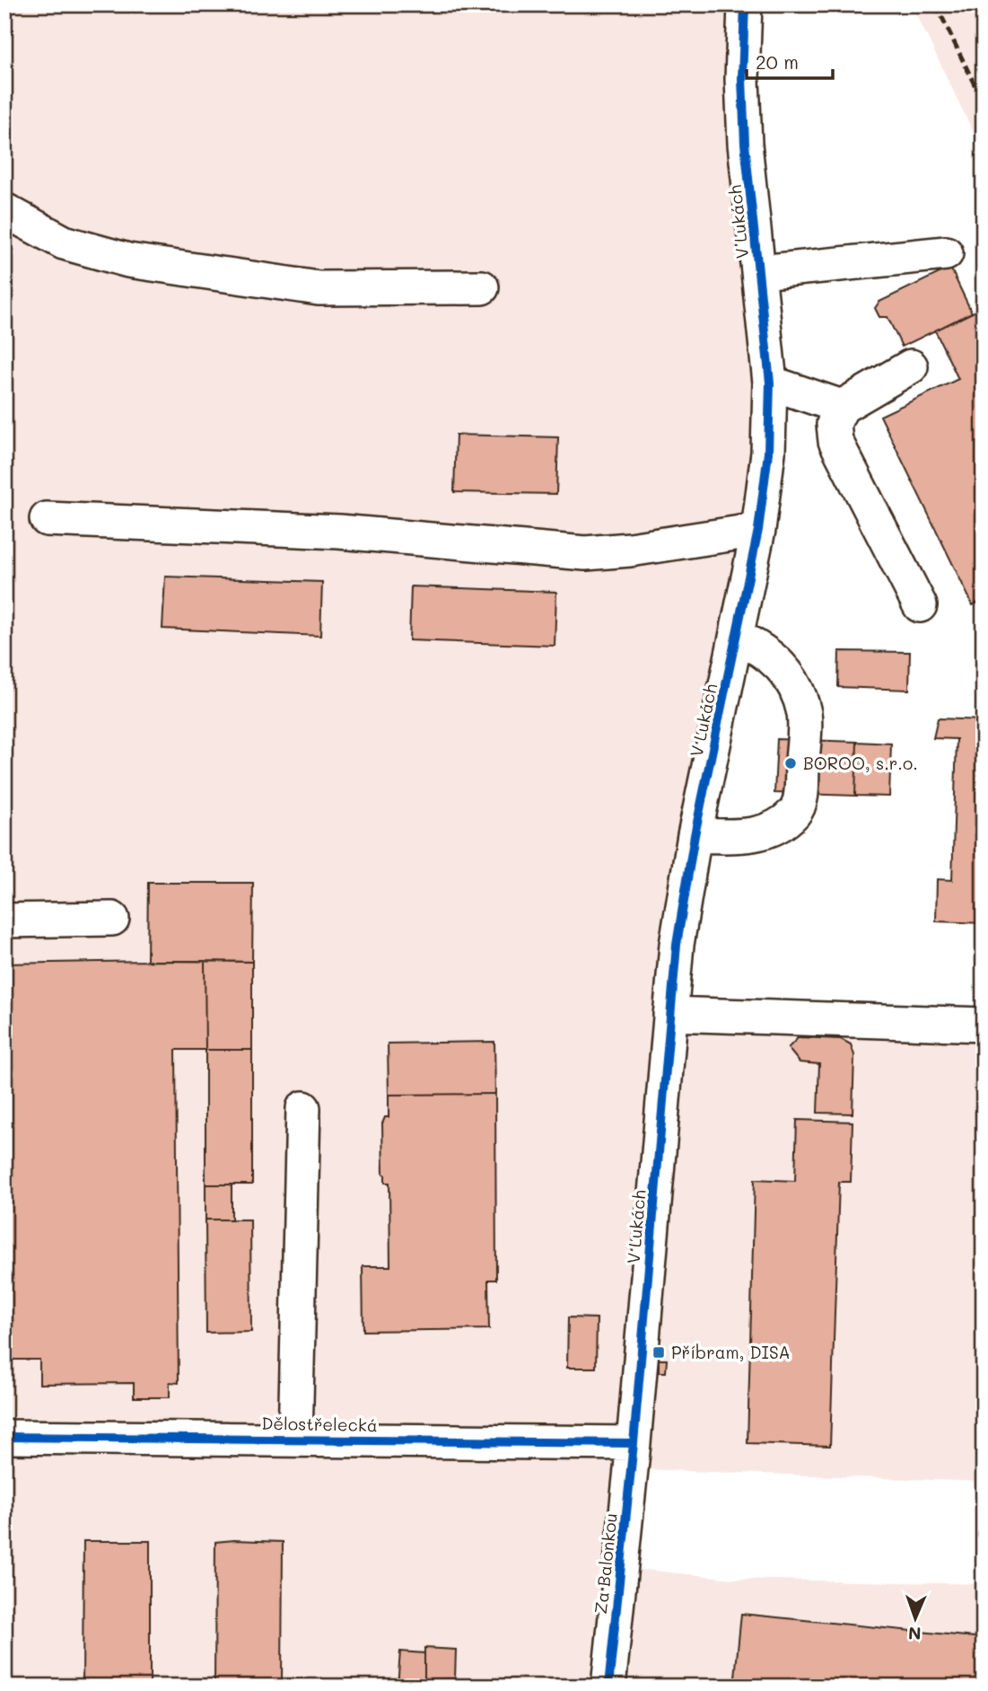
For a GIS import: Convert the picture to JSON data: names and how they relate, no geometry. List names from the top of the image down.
{
  "streets": {
    "street": ["V Lukách", "Dělostřelecká", "Za Balonkou"]
  },
  "crossings": [
    ["V Lukách", "Dělostřelecká"],
    ["V Lukách", "Za Balonkou"],
    ["Dělostřelecká", "Za Balonkou"]
  ],
  "places": {
    "other": ["BOROO, s.r.o."],
    "transit": ["Příbram, DISA"]
  },
  "scale_bar": "20 m",
  "north": "bottom"
}
